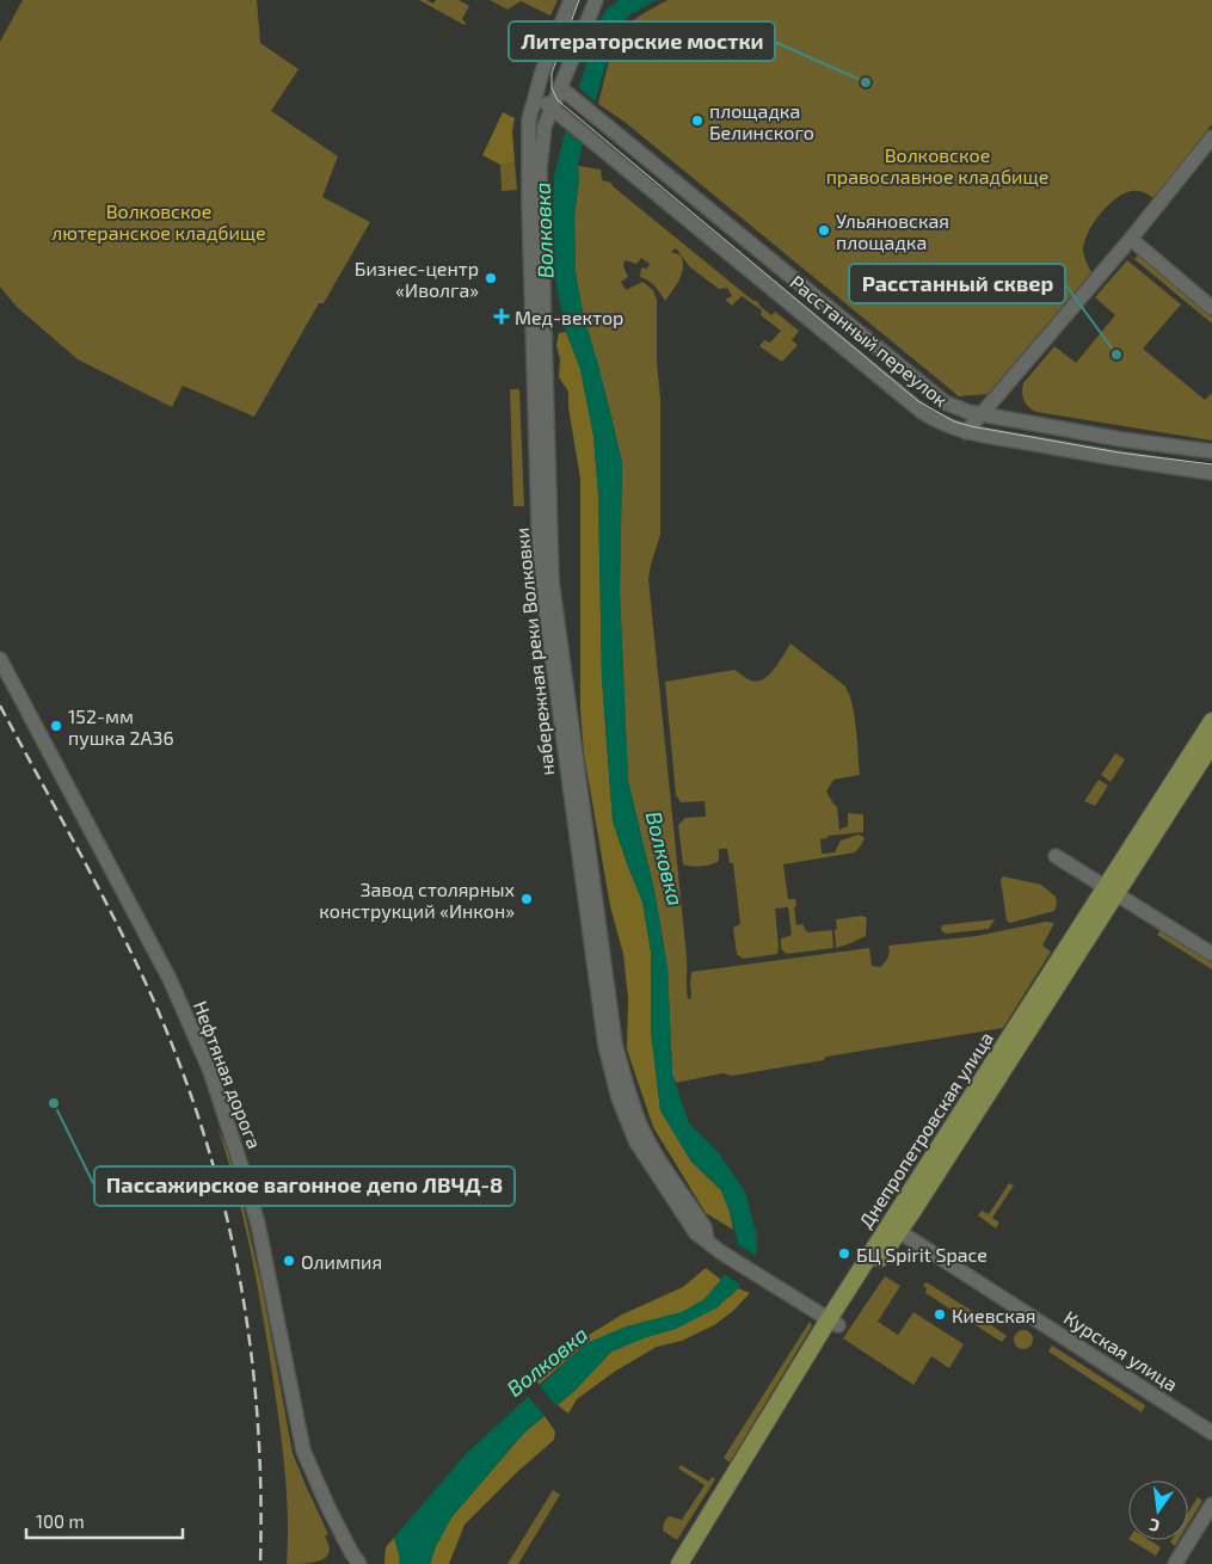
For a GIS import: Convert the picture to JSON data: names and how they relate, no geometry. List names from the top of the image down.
{
  "streets": {
    "main road": ["Днепропетровская улица"],
    "street": [
      "Расстанный переулок",
      "набережная реки Волковки",
      "Нефтяная дорога",
      "Курская улица"
    ]
  },
  "crossings": [
    ["Расстанный переулок", "набережная реки Волковки"],
    ["набережная реки Волковки", "Днепропетровская улица"],
    ["Днепропетровская улица", "Курская улица"]
  ],
  "water": ["Волковка"],
  "parks": ["Волковское православное кладбище", "Волковское лютеранское кладбище"],
  "places": {
    "other": [
      "Литераторские мостки",
      "площадка Белинского",
      "Ульяновская площадка",
      "Бизнес-центр «Иволга»",
      "Расстанный сквер",
      "152-мм пушка 2А36",
      "Завод столярных конструкций «Инкон»",
      "Пассажирское вагонное депо ЛВЧД-8",
      "БЦ Spirit Space",
      "Олимпия",
      "Киевская"
    ],
    "health": ["Мед-вектор"]
  },
  "scale_bar": "100 m",
  "north": "bottom"
}
